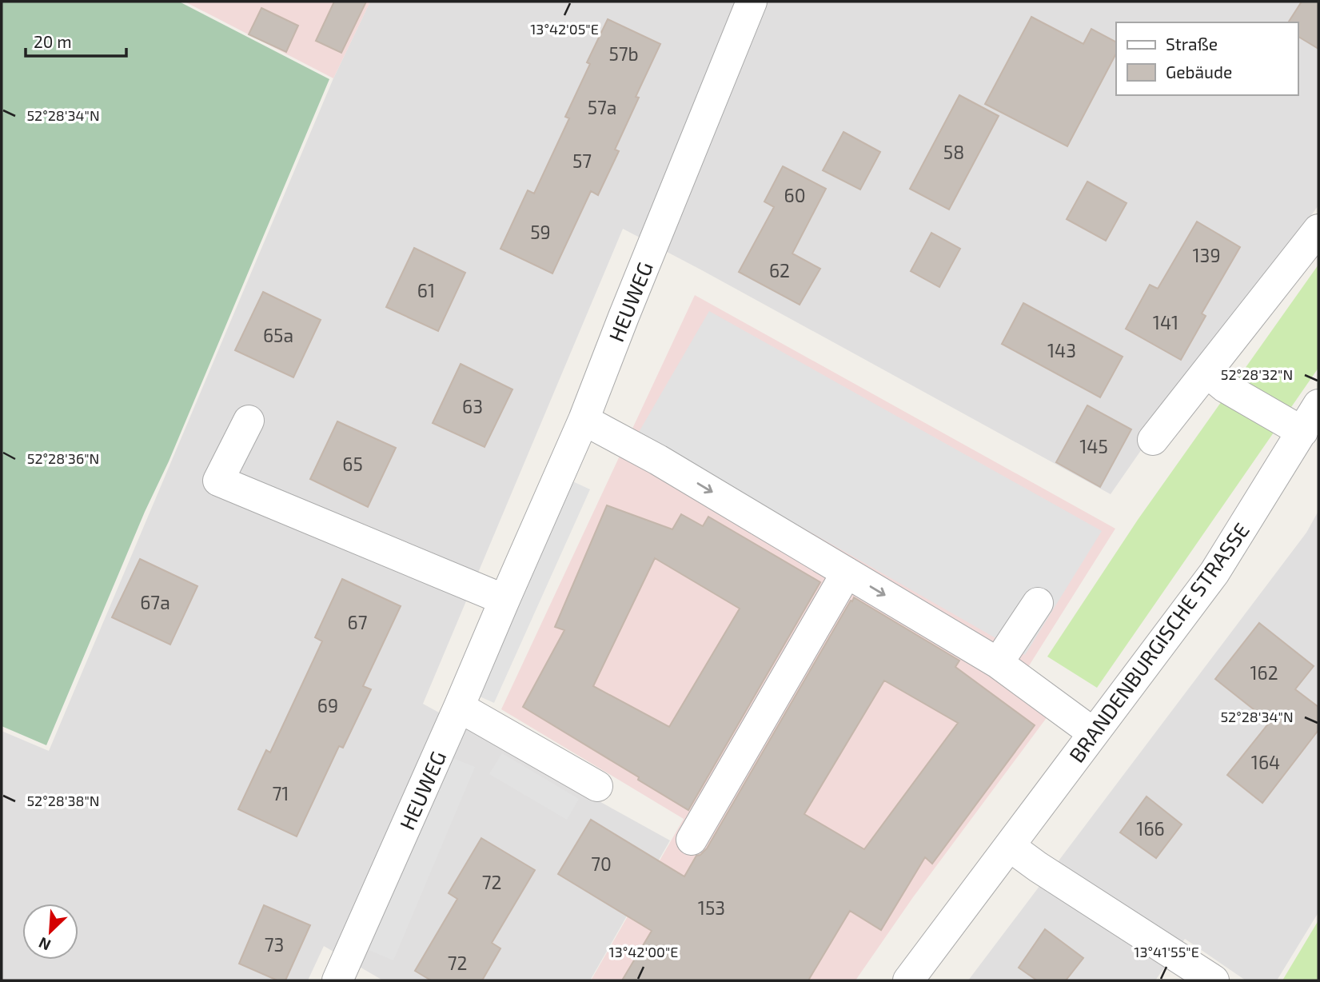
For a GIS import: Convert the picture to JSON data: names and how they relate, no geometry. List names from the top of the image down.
{
  "streets": {
    "street": ["HEUWEG", "BRANDENBURGISCHE STRASSE"]
  },
  "house_numbers": [
    "57b",
    "57a",
    "58",
    "57",
    "60",
    "59",
    "139",
    "62",
    "61",
    "141",
    "65a",
    "143",
    "63",
    "145",
    "65",
    "67a",
    "67",
    "162",
    "69",
    "164",
    "71",
    "166",
    "70",
    "72",
    "153",
    "73",
    "72"
  ],
  "legend": ["Straße", "Gebäude"],
  "scale_bar": "20 m",
  "north": "bottom left",
  "coordinates": [
    "13°42'05\"E",
    "52°28'34\"N",
    "52°28'32\"N",
    "52°28'36\"N",
    "52°28'38\"N",
    "13°42'00\"E",
    "13°41'55\"E"
  ]
}
